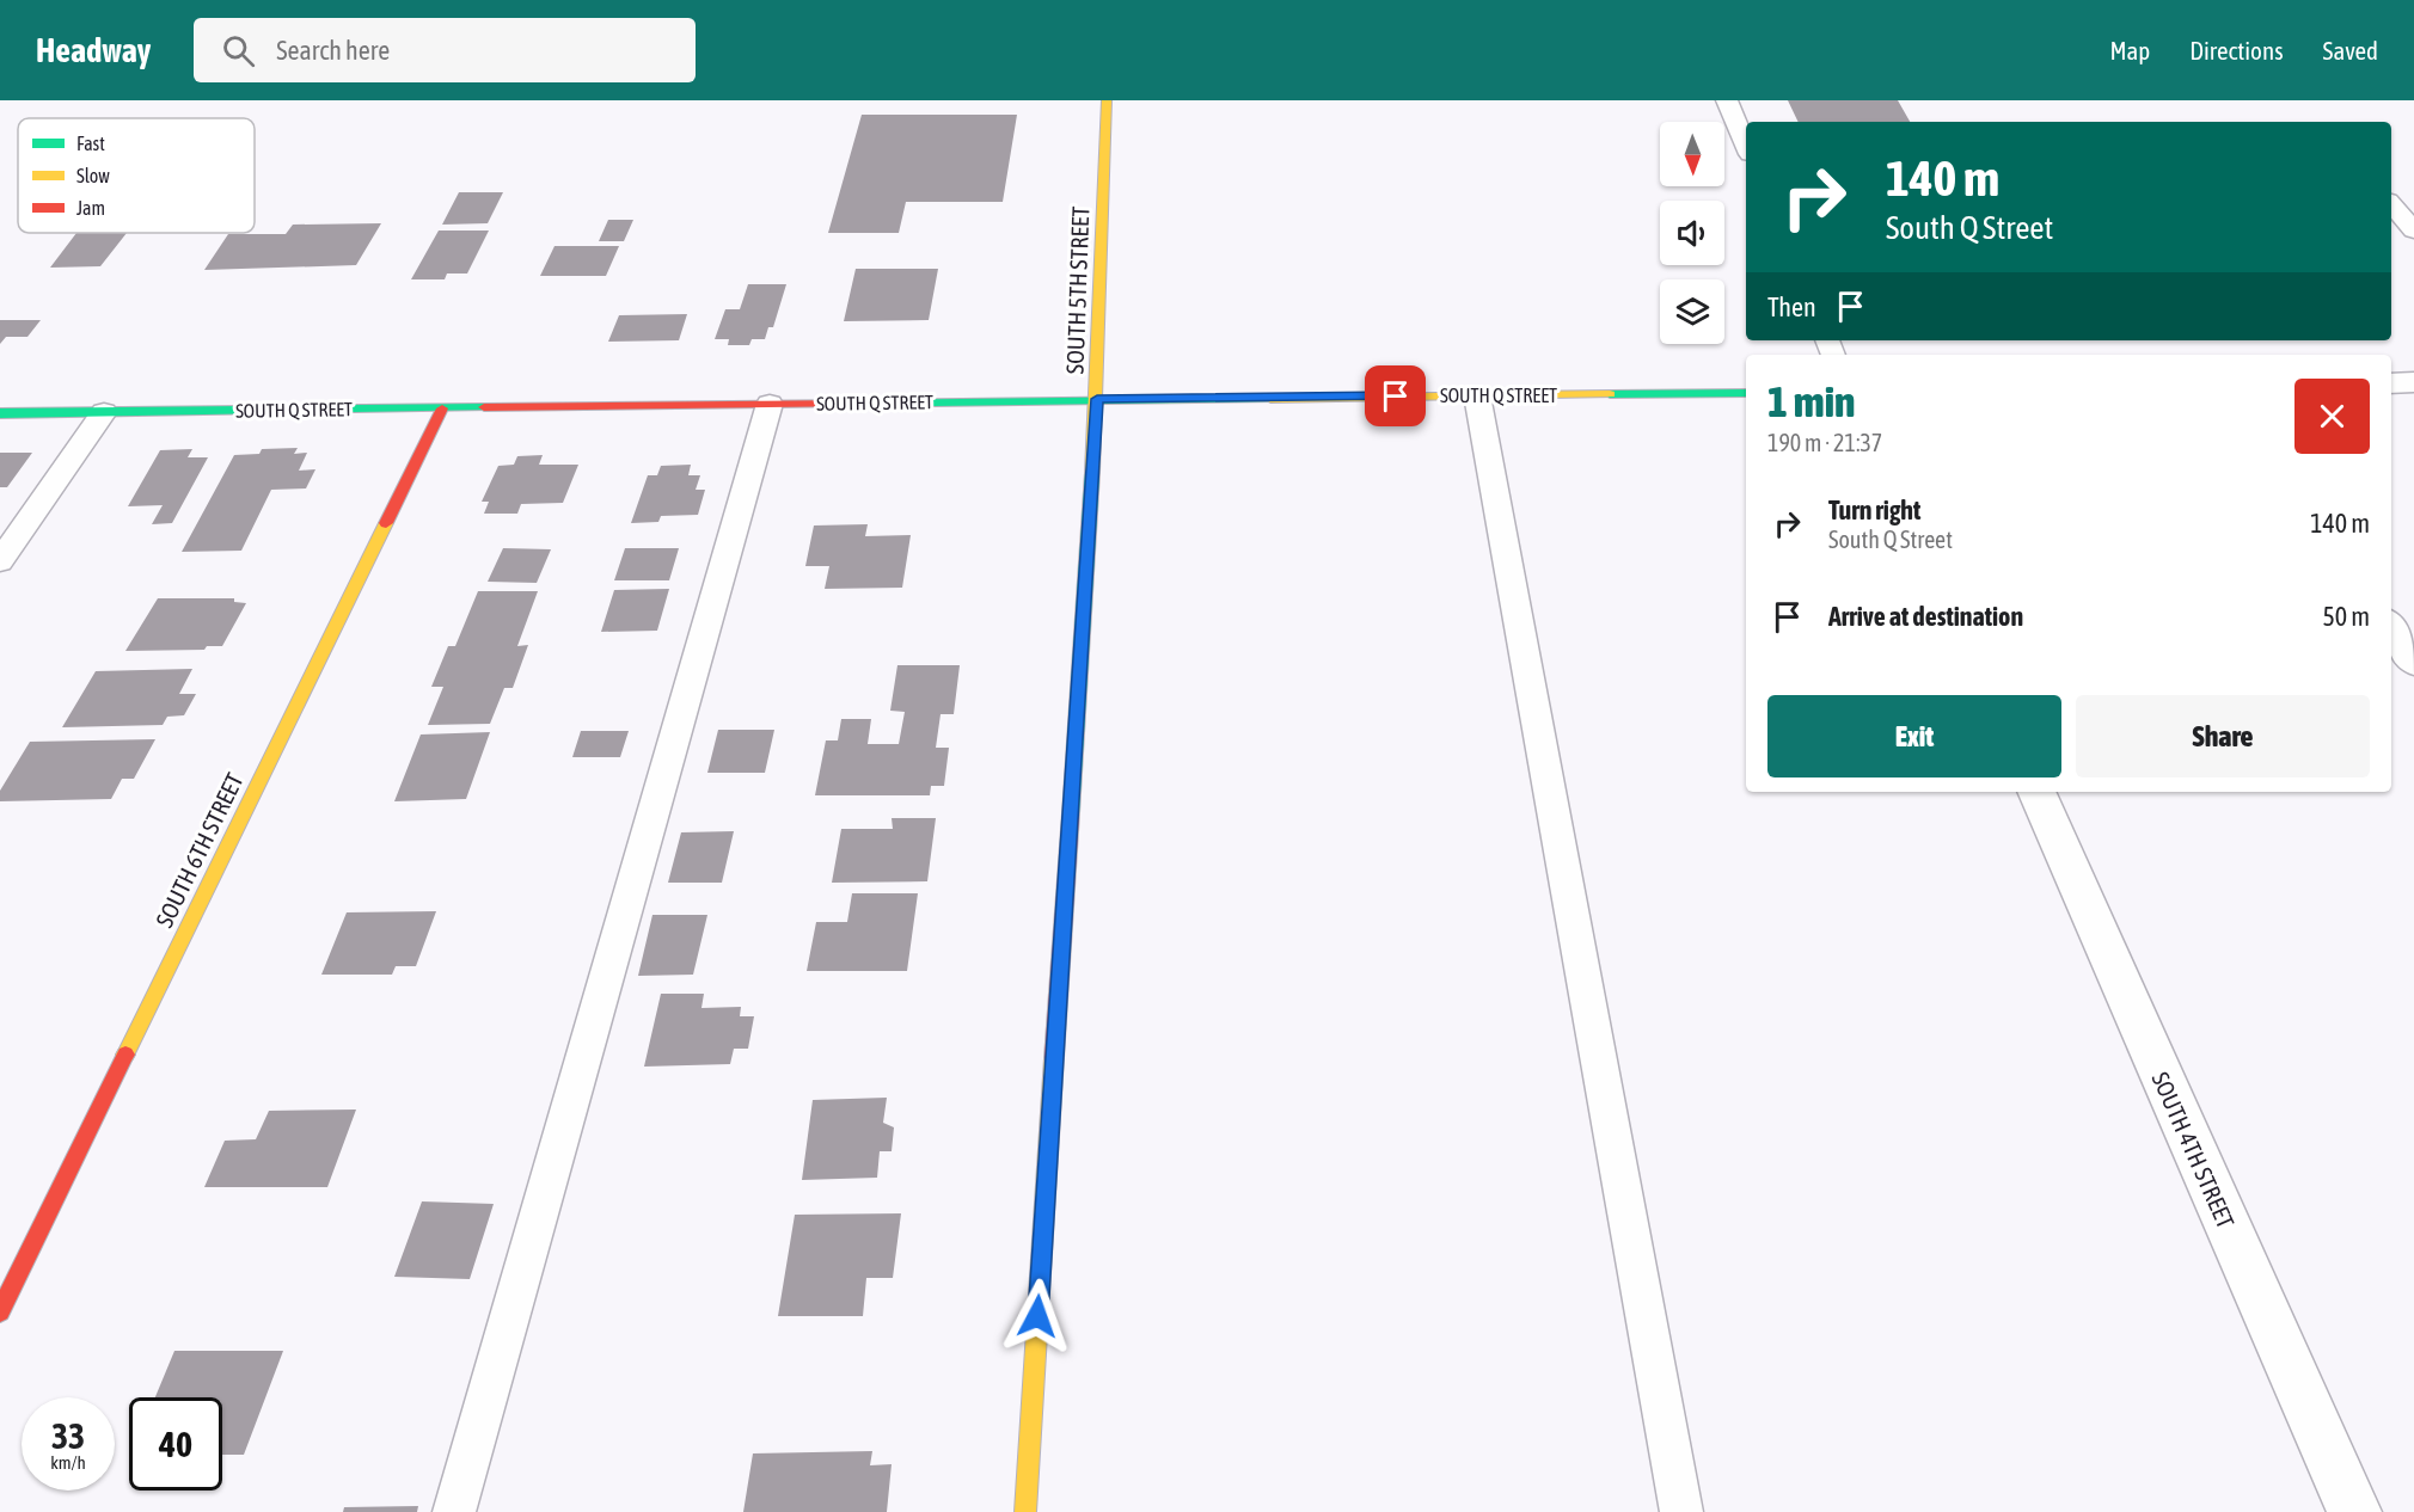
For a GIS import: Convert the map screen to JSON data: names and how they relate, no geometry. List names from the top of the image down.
{
  "streets": {
    "street": [
      "SOUTH 5TH STREET",
      "SOUTH Q STREET",
      "SOUTH 6TH STREET",
      "SOUTH 4TH STREET"
    ]
  },
  "crossings": [
    ["SOUTH 5TH STREET", "SOUTH Q STREET"],
    ["SOUTH Q STREET", "SOUTH 6TH STREET"]
  ],
  "legend": ["Fast", "Slow", "Jam"],
  "north": "bottom",
  "page": {
    "header": "Headway",
    "search": "Search here",
    "nav": ["Map", "Directions", "Saved"],
    "turn": ["140 m", "South Q Street"],
    "then": "Then",
    "heading": ["1 min", "190 m · 21:37"],
    "list": [
      {
        "name": "Turn right",
        "note": "South Q Street",
        "value": "140 m"
      },
      {
        "name": "Arrive at destination",
        "value": "50 m"
      }
    ],
    "buttons": ["Exit", "Share"],
    "speed": "33 km/h",
    "limit": "40"
  }
}
